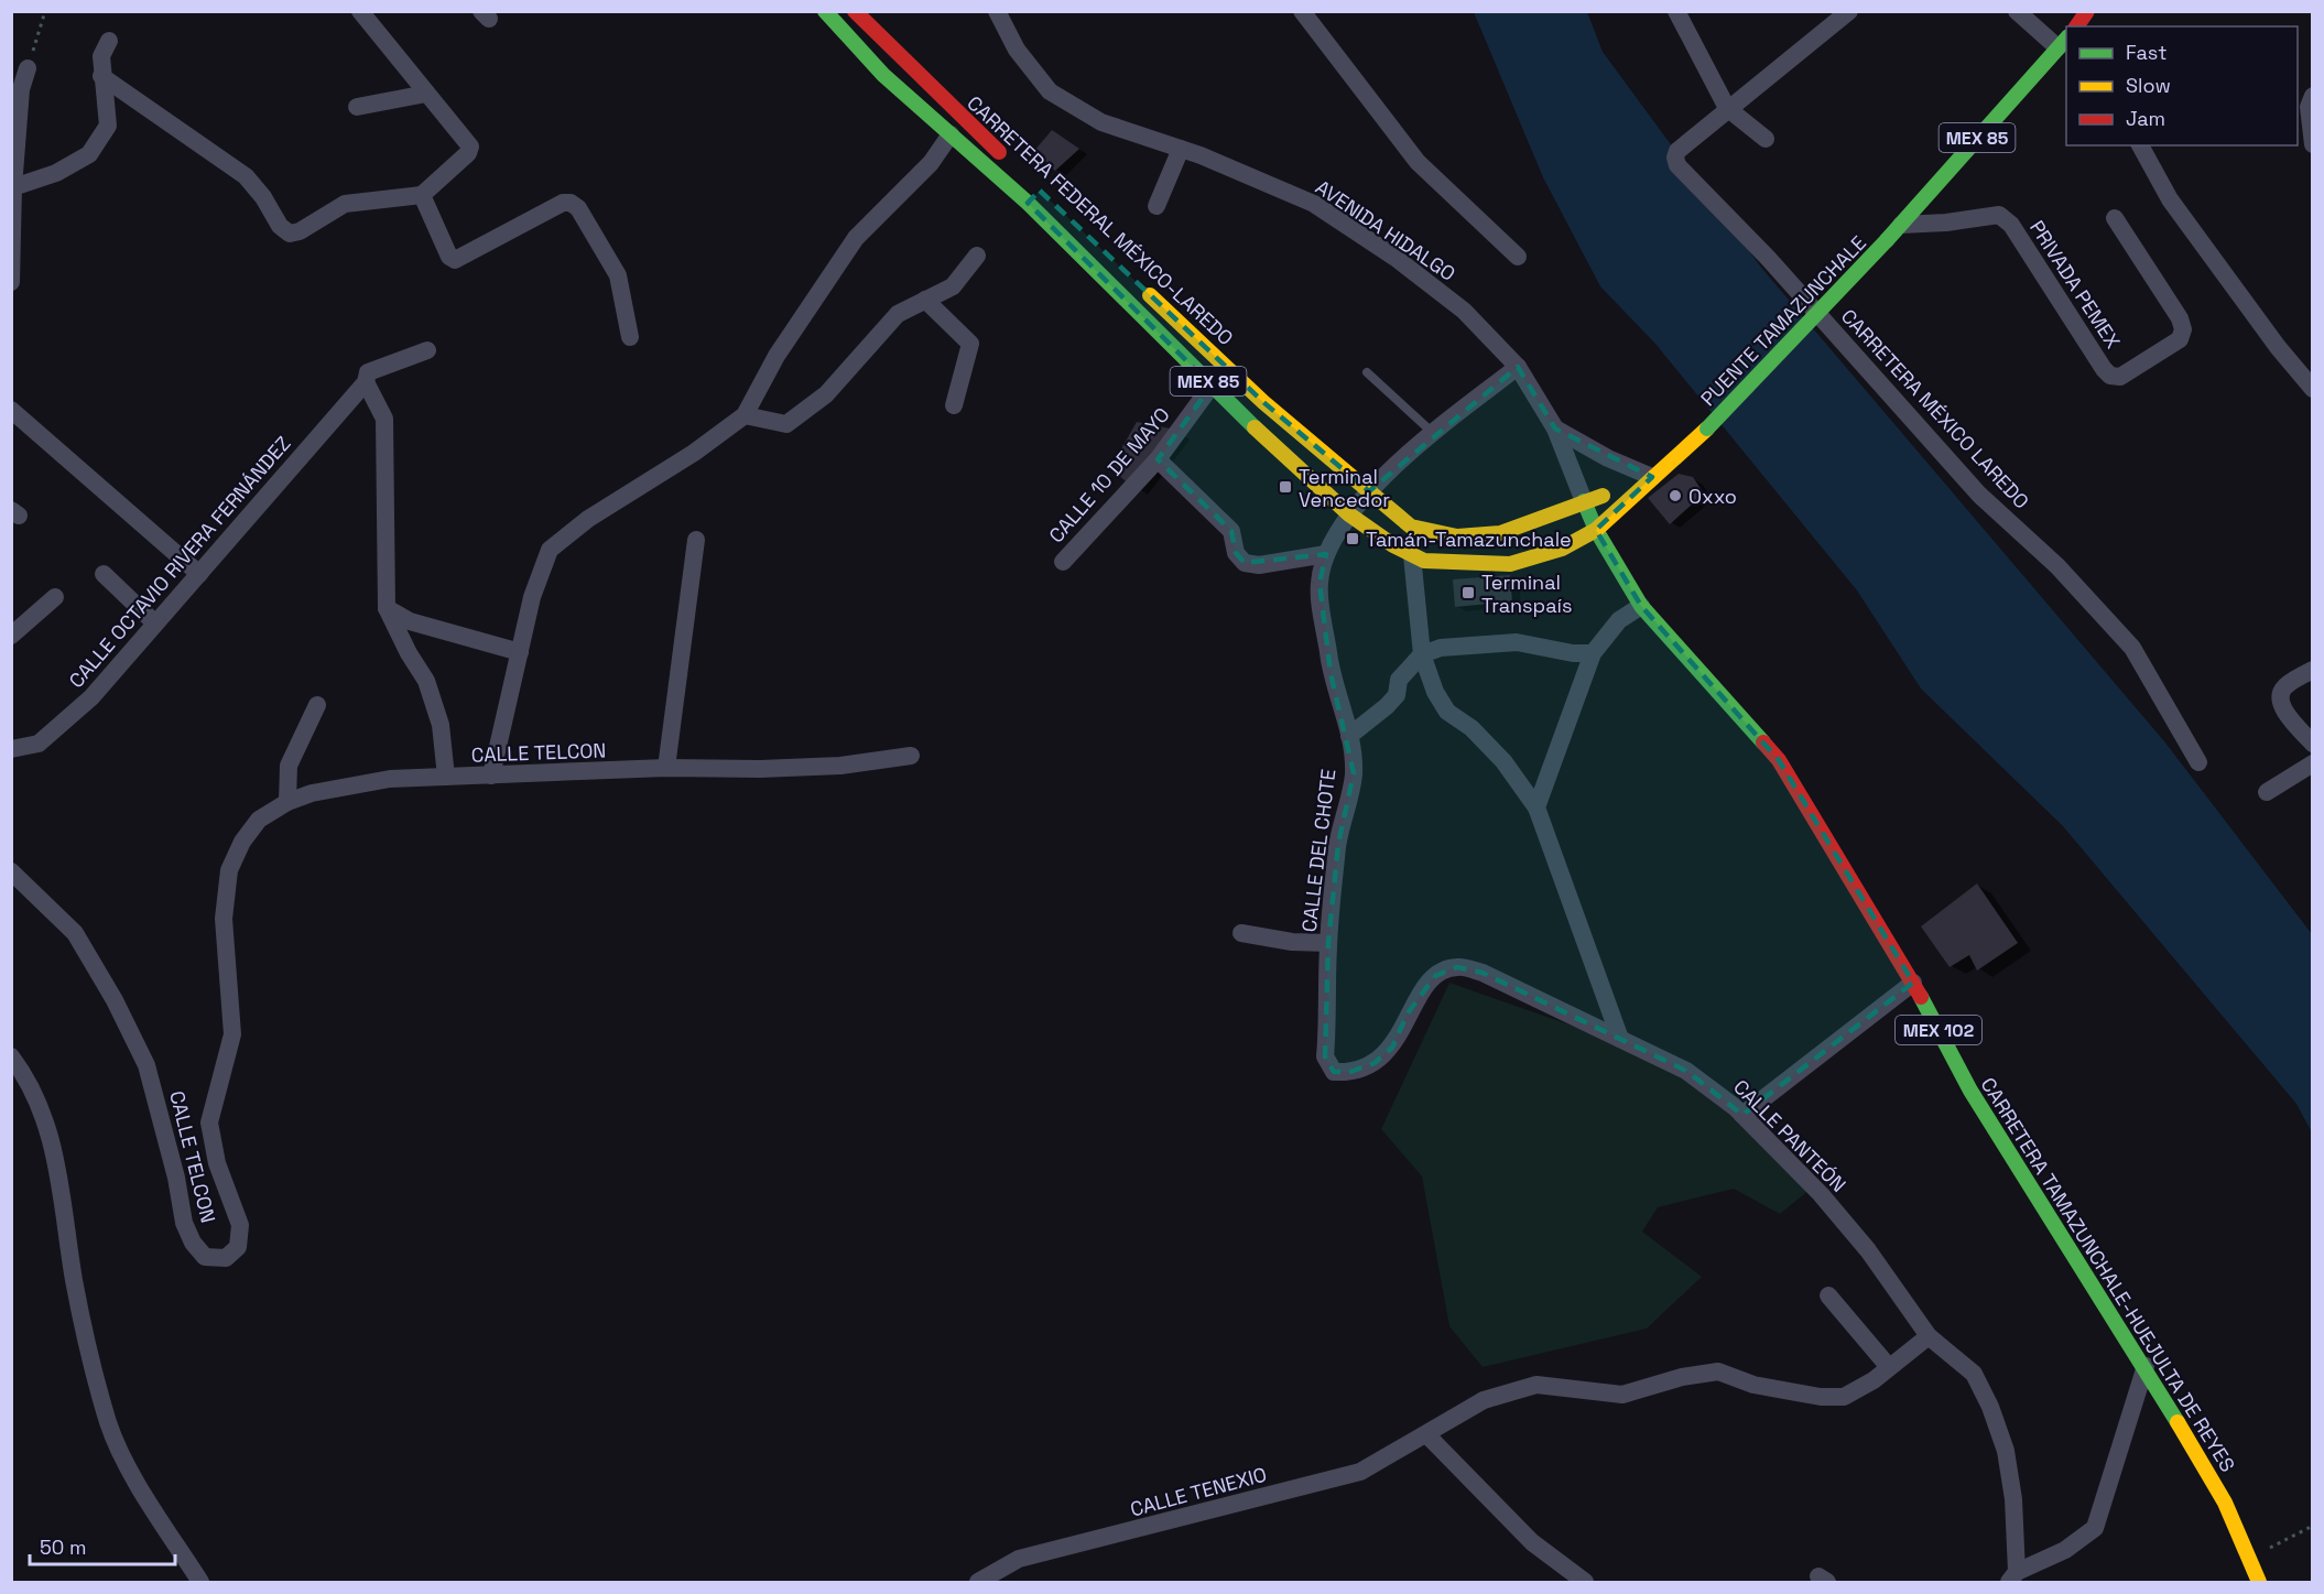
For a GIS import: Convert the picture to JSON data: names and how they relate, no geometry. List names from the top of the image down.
{
  "streets": {
    "main road": [
      "MEX 85",
      "CARRETERA FEDERAL MÉXICO-LAREDO",
      "PUENTE TAMAZUNCHALE",
      "MEX 102",
      "CARRETERA TAMAZUNCHALE-HUEJULTA DE REYES"
    ],
    "street": [
      "AVENIDA HIDALGO",
      "PRIVADA PEMEX",
      "CARRETERA MÉXICO LAREDO",
      "CALLE 10 DE MAYO",
      "CALLE OCTAVIO RIVERA FERNÁNDEZ",
      "CALLE TELCON",
      "CALLE DEL CHOTE",
      "CALLE PANTEÓN",
      "CALLE TENEXIO"
    ]
  },
  "crossings": [
    ["MEX 85", "PRIVADA PEMEX"],
    ["MEX 85", "PUENTE TAMAZUNCHALE"],
    ["CARRETERA FEDERAL MÉXICO-LAREDO", "AVENIDA HIDALGO"],
    ["CARRETERA FEDERAL MÉXICO-LAREDO", "PUENTE TAMAZUNCHALE"],
    ["CARRETERA FEDERAL MÉXICO-LAREDO", "CALLE 10 DE MAYO"],
    ["CARRETERA FEDERAL MÉXICO-LAREDO", "CALLE DEL CHOTE"],
    ["CARRETERA FEDERAL MÉXICO-LAREDO", "CARRETERA TAMAZUNCHALE-HUEJULTA DE REYES"],
    ["AVENIDA HIDALGO", "CALLE DEL CHOTE"],
    ["AVENIDA HIDALGO", "CARRETERA TAMAZUNCHALE-HUEJULTA DE REYES"],
    ["PRIVADA PEMEX", "PUENTE TAMAZUNCHALE"],
    ["CALLE DEL CHOTE", "CALLE PANTEÓN"],
    ["CALLE PANTEÓN", "CALLE TENEXIO"]
  ],
  "places": {
    "transit": ["Terminal Vencedor", "Tamán-Tamazunchale", "Terminal Transpaís"],
    "other": ["Oxxo"]
  },
  "legend": ["Fast", "Slow", "Jam"],
  "scale_bar": "50 m"
}
